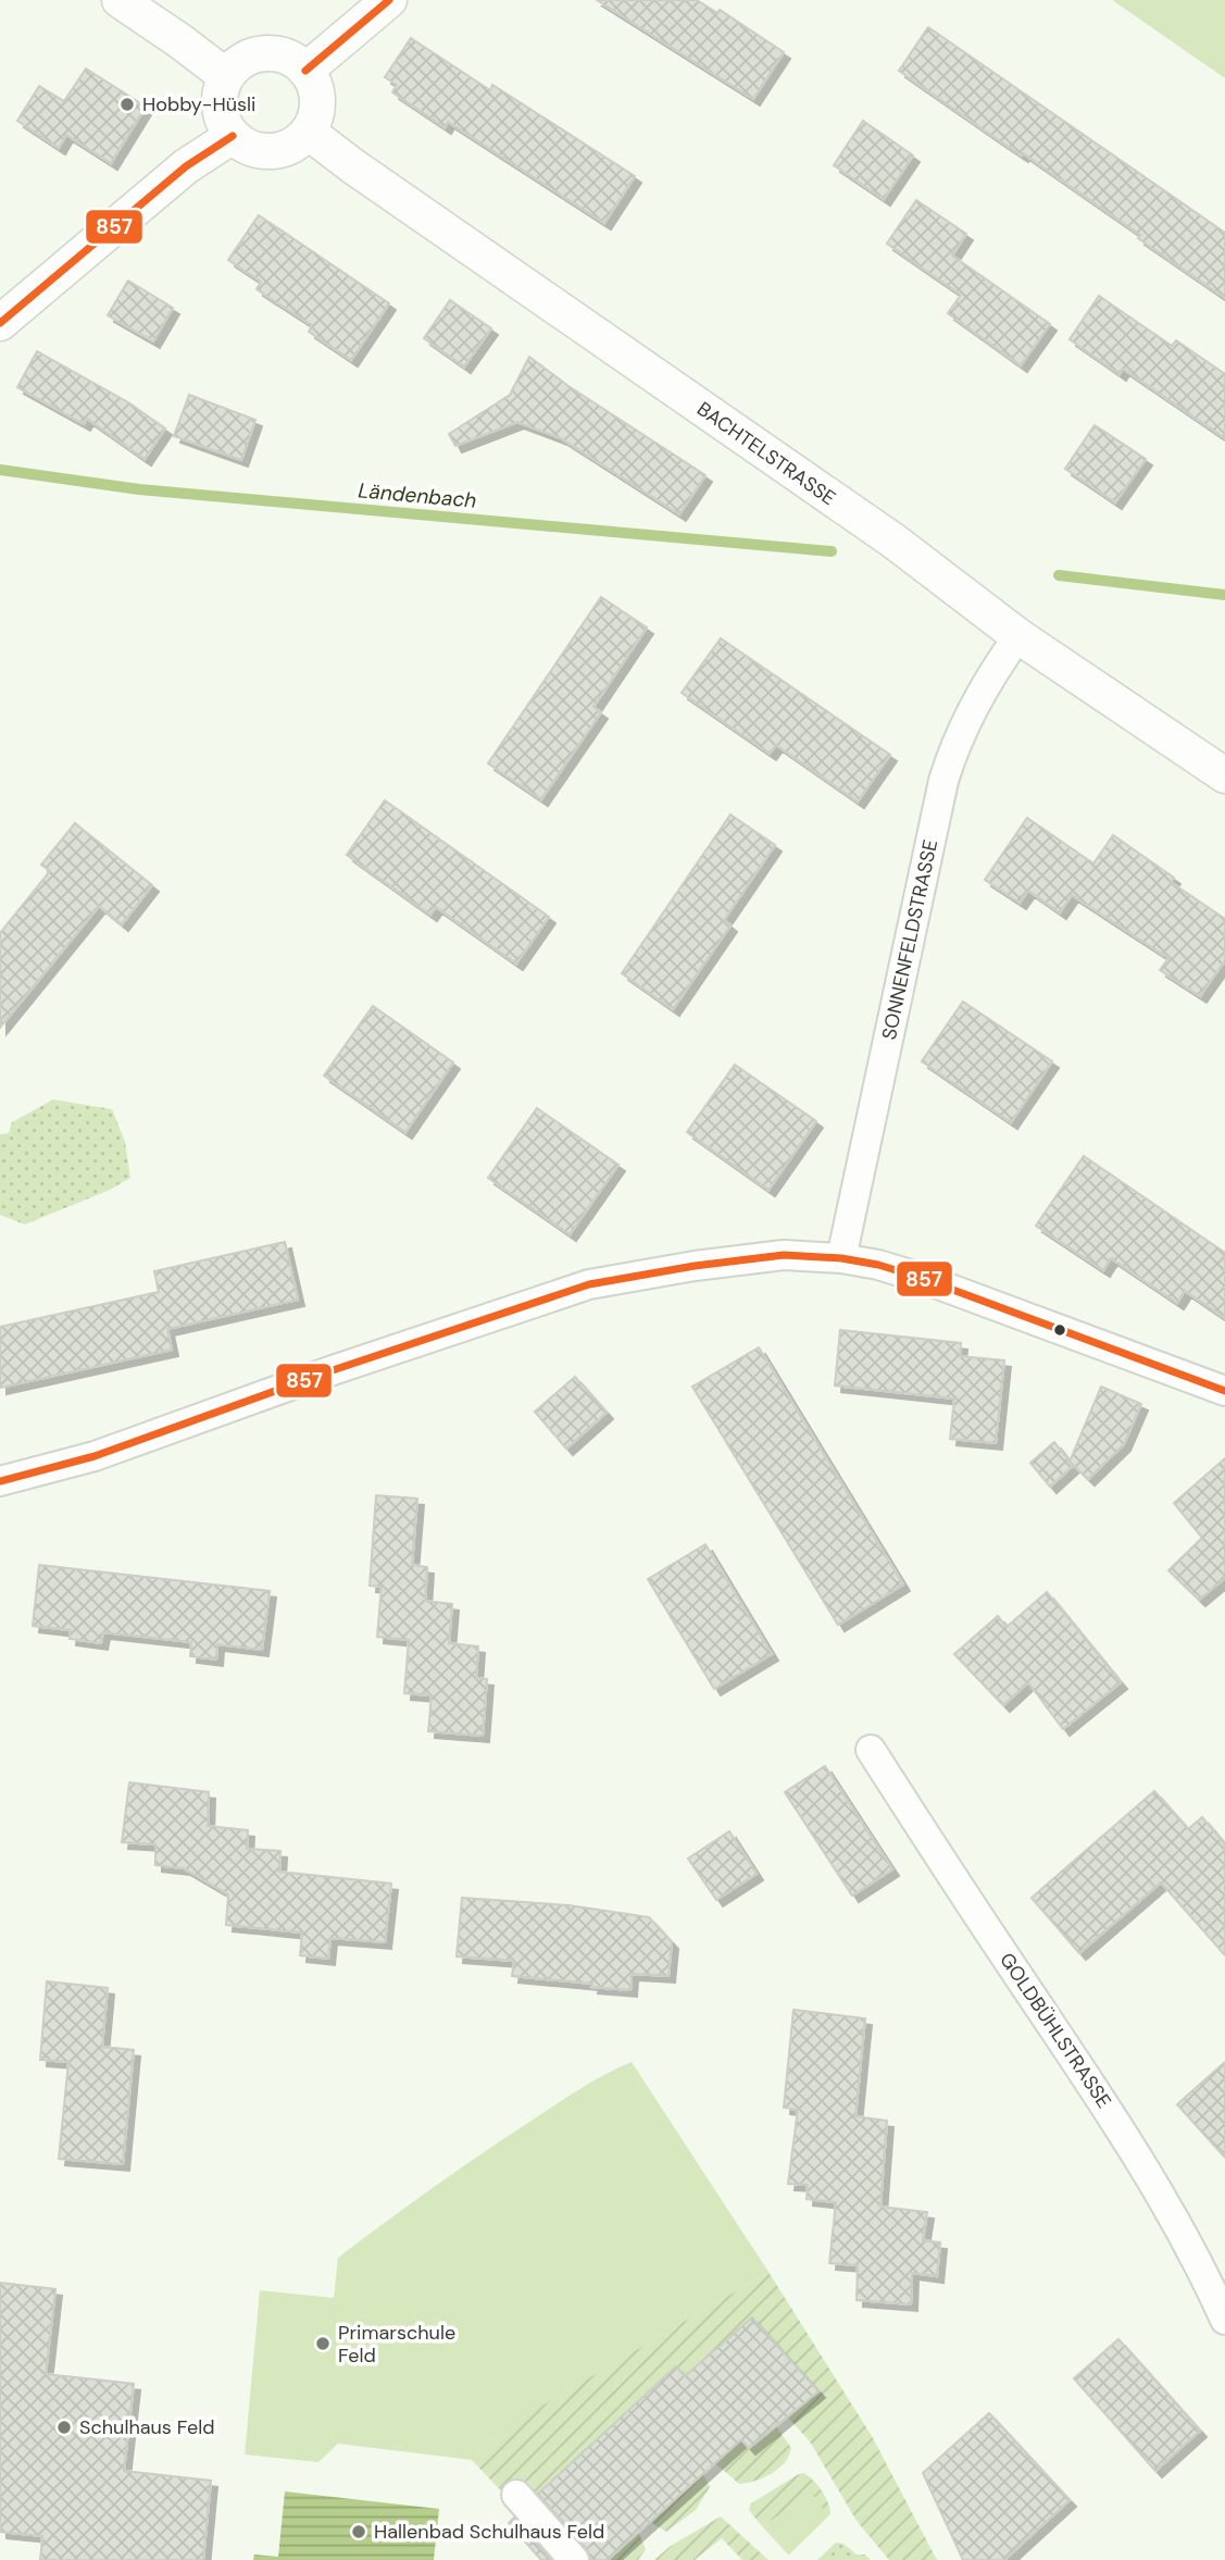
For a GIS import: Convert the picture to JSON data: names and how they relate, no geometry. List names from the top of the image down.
{
  "streets": {
    "street": ["BACHTELSTRASSE", "SONNENFELDSTRASSE", "GOLDBÜHLSTRASSE"]
  },
  "crossings": [
    ["BACHTELSTRASSE", "SONNENFELDSTRASSE"]
  ],
  "water": ["Ländenbach"],
  "places": [
    "Hobby-Hüsli",
    "Primarschule Feld",
    "Schulhaus Feld",
    "Hallenbad Schulhaus Feld"
  ],
  "lines": ["transit line 857"]
}
